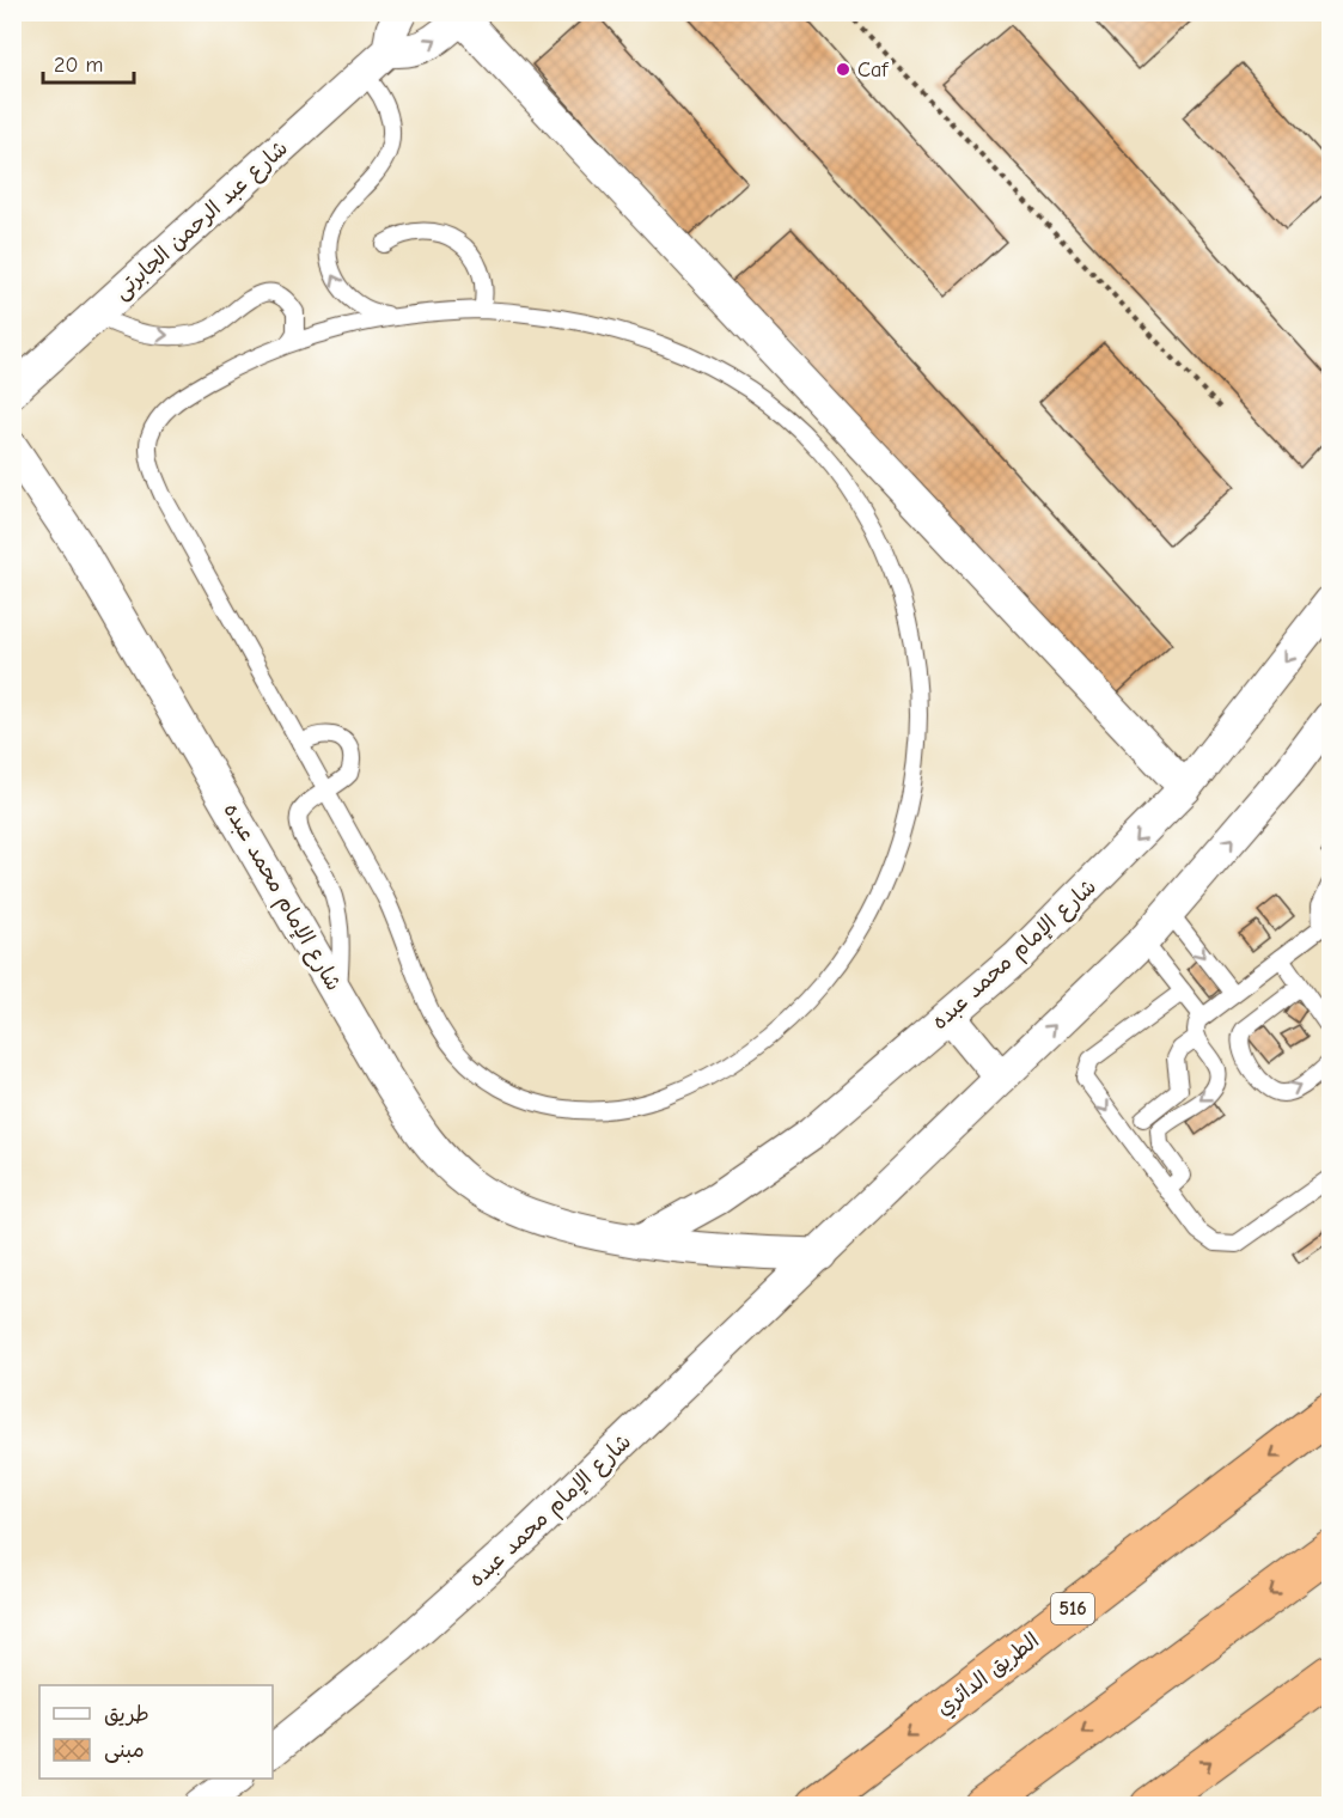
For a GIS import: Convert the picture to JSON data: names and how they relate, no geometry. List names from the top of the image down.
{
  "streets": {
    "highway": ["516", "الطريق الدائري"],
    "street": ["شارع عبد الرحمن الجابرتى", "شارع الإمام محمد عبده"]
  },
  "places": ["Caf"],
  "legend": ["طريق", "مبنى"],
  "scale_bar": "20 m"
}
